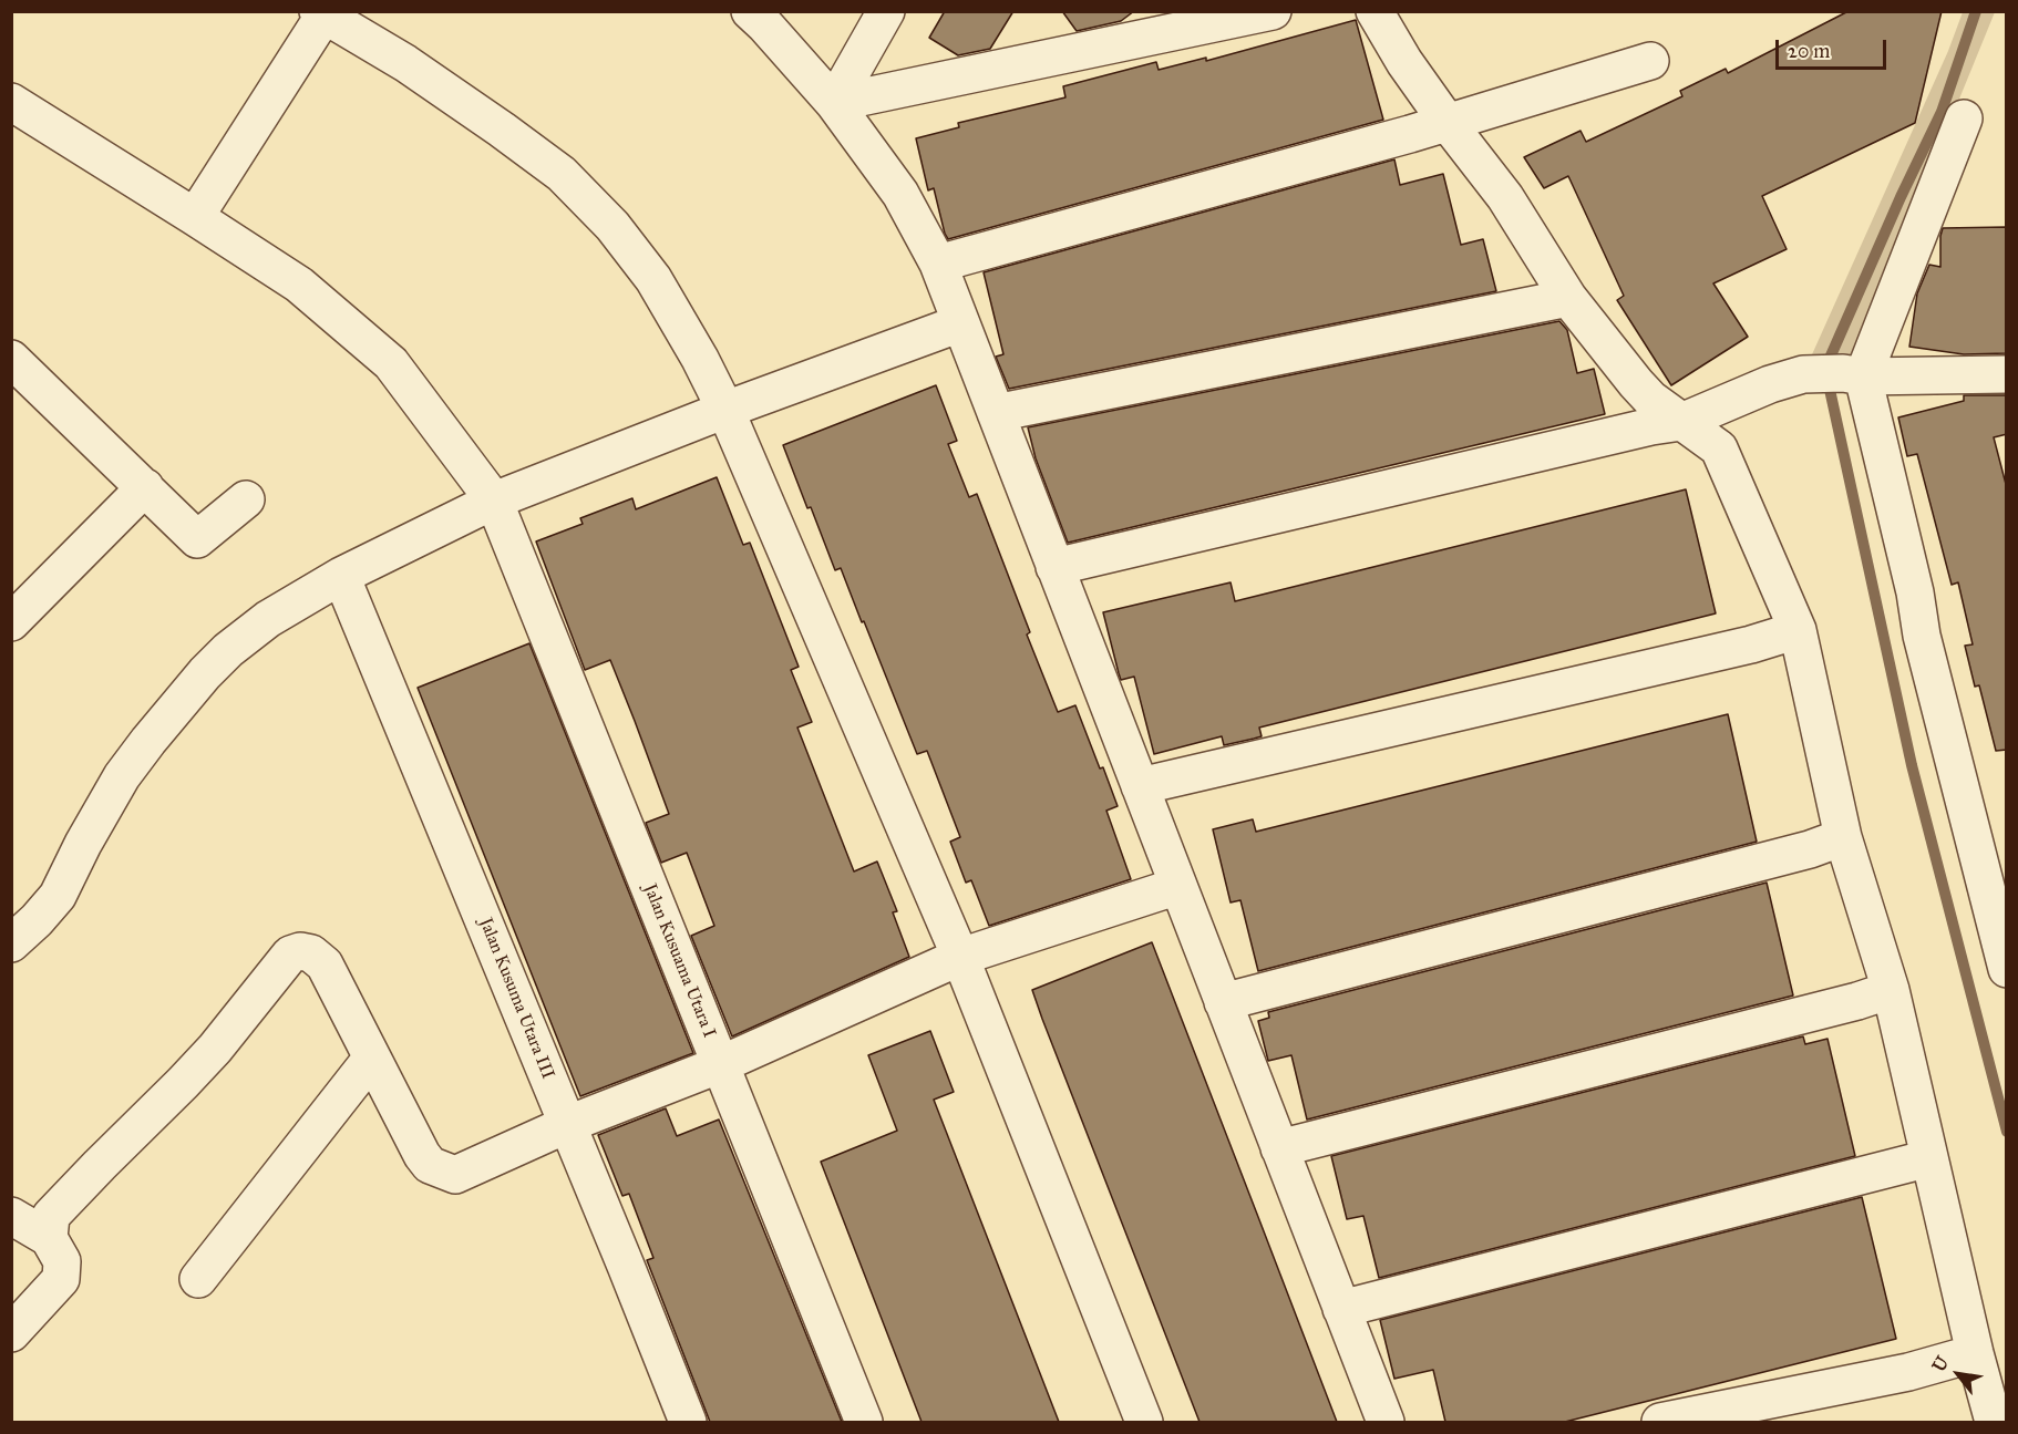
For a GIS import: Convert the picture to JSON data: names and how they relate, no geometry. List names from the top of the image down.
{
  "streets": {
    "street": ["Jalan Kusuama Utara I", "Jalan Kusuma Utara III"]
  },
  "scale_bar": "20 m",
  "north": "top left"
}
